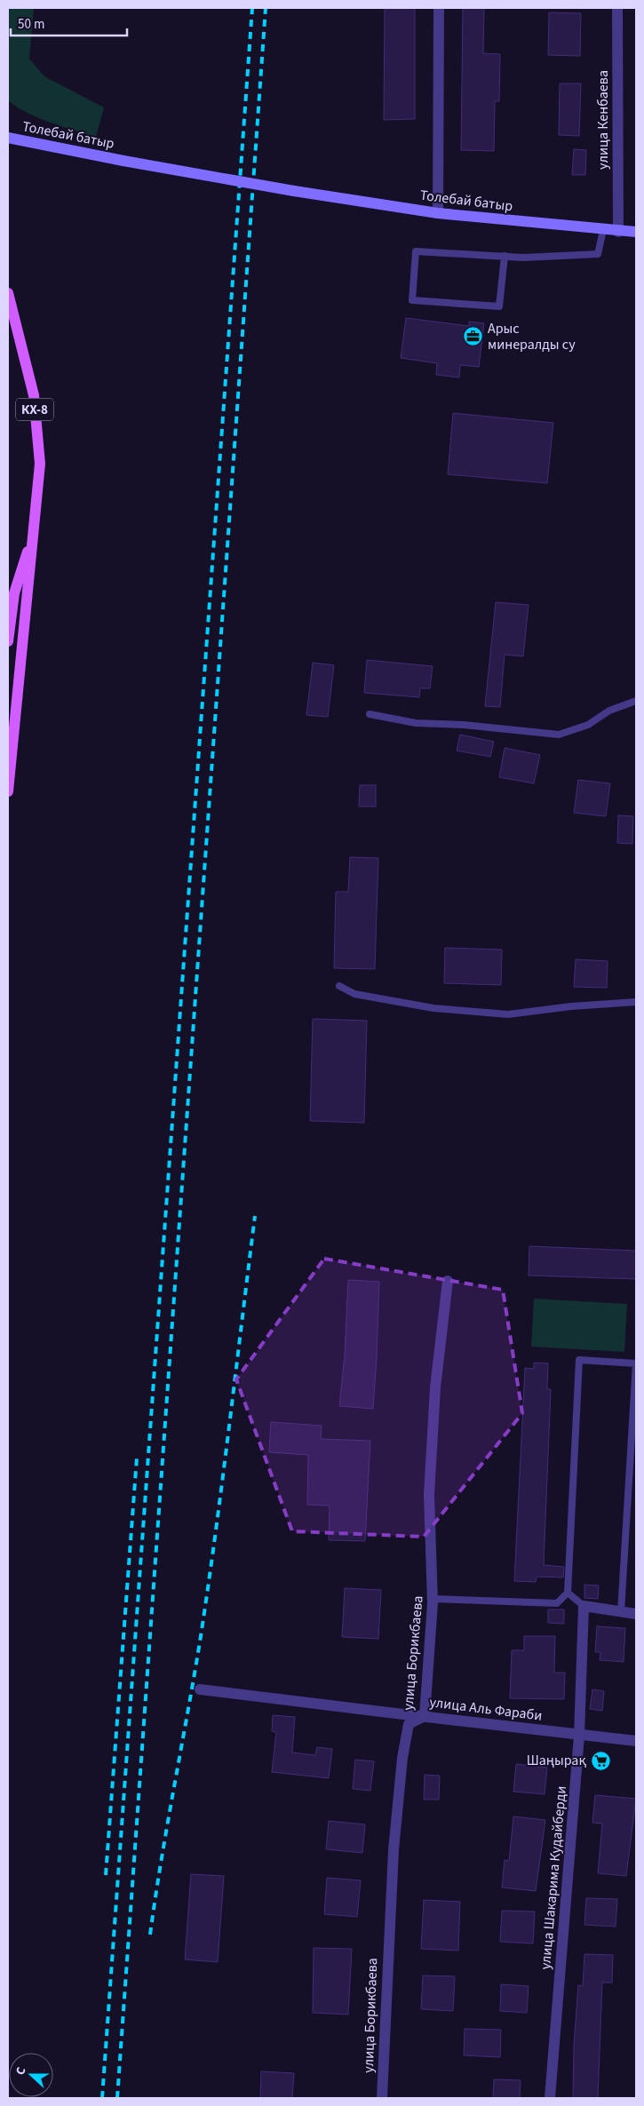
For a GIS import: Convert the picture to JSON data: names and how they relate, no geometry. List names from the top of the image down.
{
  "streets": {
    "main road": ["Толебай батыр", "КХ-8"],
    "street": [
      "улица Кенбаева",
      "улица Борикбаева",
      "улица Аль Фараби",
      "улица Шакарима Кудайберди"
    ]
  },
  "crossings": [
    ["улица Кенбаева", "Толебай батыр"],
    ["улица Борикбаева", "улица Аль Фараби"],
    ["улица Аль Фараби", "улица Шакарима Кудайберди"]
  ],
  "places": {
    "office": ["Арыс минералды су"],
    "supermarket": ["Шаңырақ"]
  },
  "scale_bar": "50 m",
  "north": "left"
}
